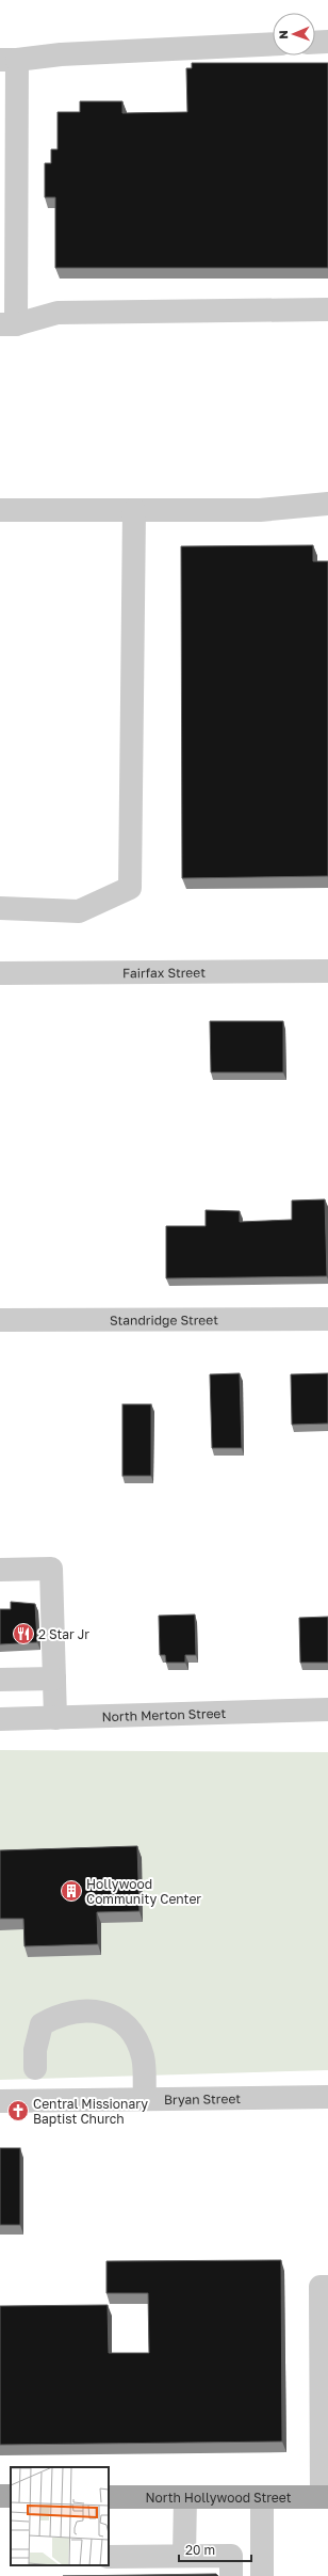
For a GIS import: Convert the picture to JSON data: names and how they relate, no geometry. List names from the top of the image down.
{
  "streets": {
    "main road": ["North Hollywood Street"],
    "street": [
      "Fairfax Street",
      "Standridge Street",
      "North Merton Street",
      "Bryan Street"
    ]
  },
  "places": {
    "restaurant": ["2 Star Jr"],
    "building": ["Hollywood Community Center"],
    "church": ["Central Missionary Baptist Church"]
  },
  "scale_bar": "20 m",
  "north": "left"
}
